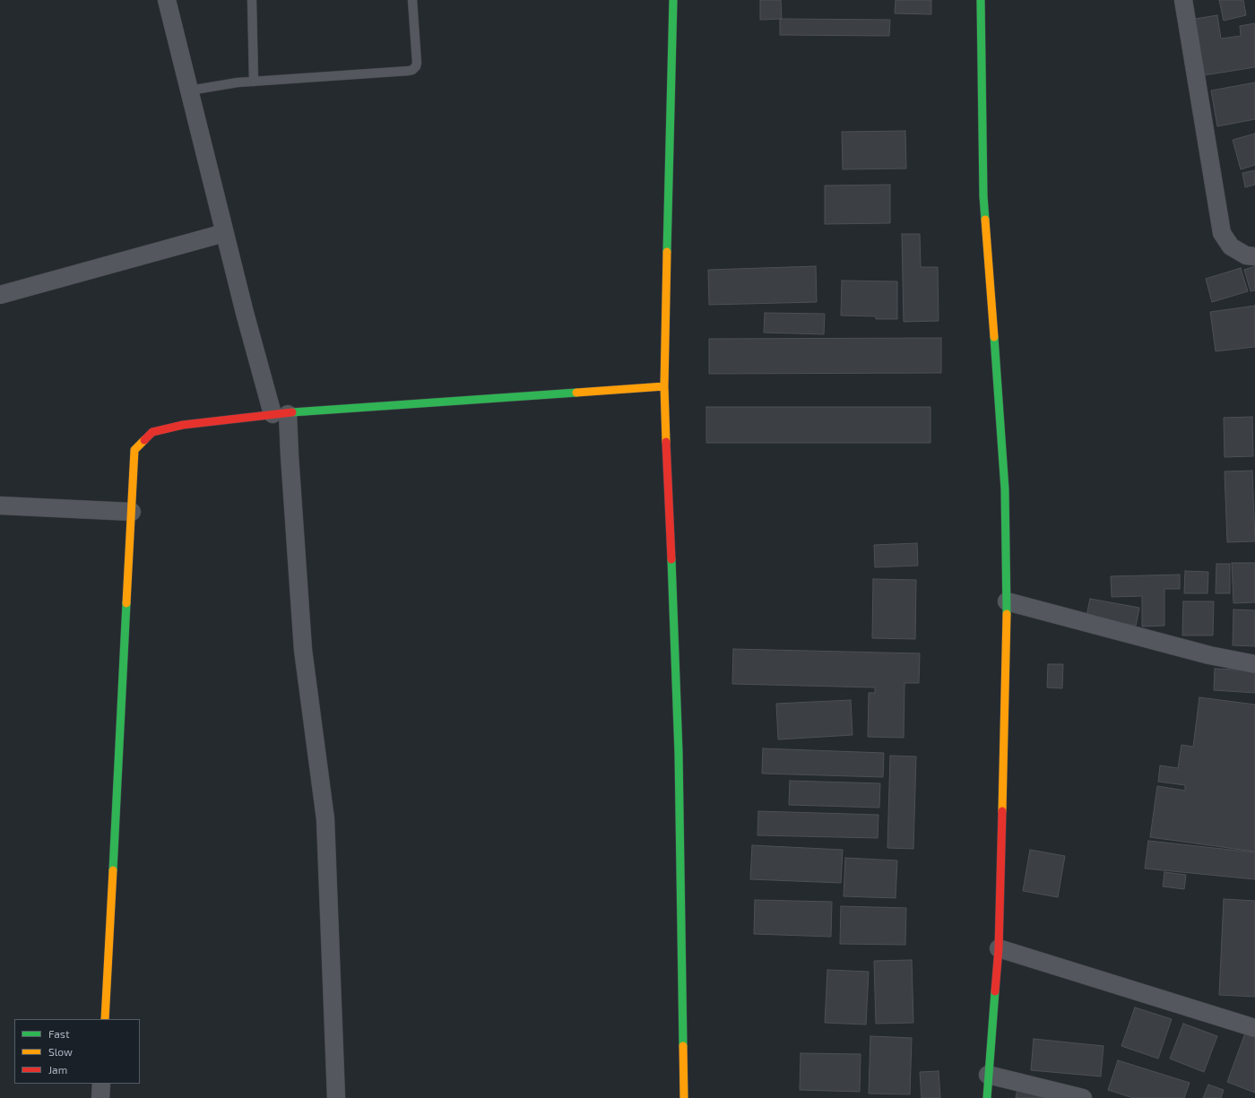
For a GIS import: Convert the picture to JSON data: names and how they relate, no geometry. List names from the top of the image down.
{
  "legend": ["Fast", "Slow", "Jam"]
}
